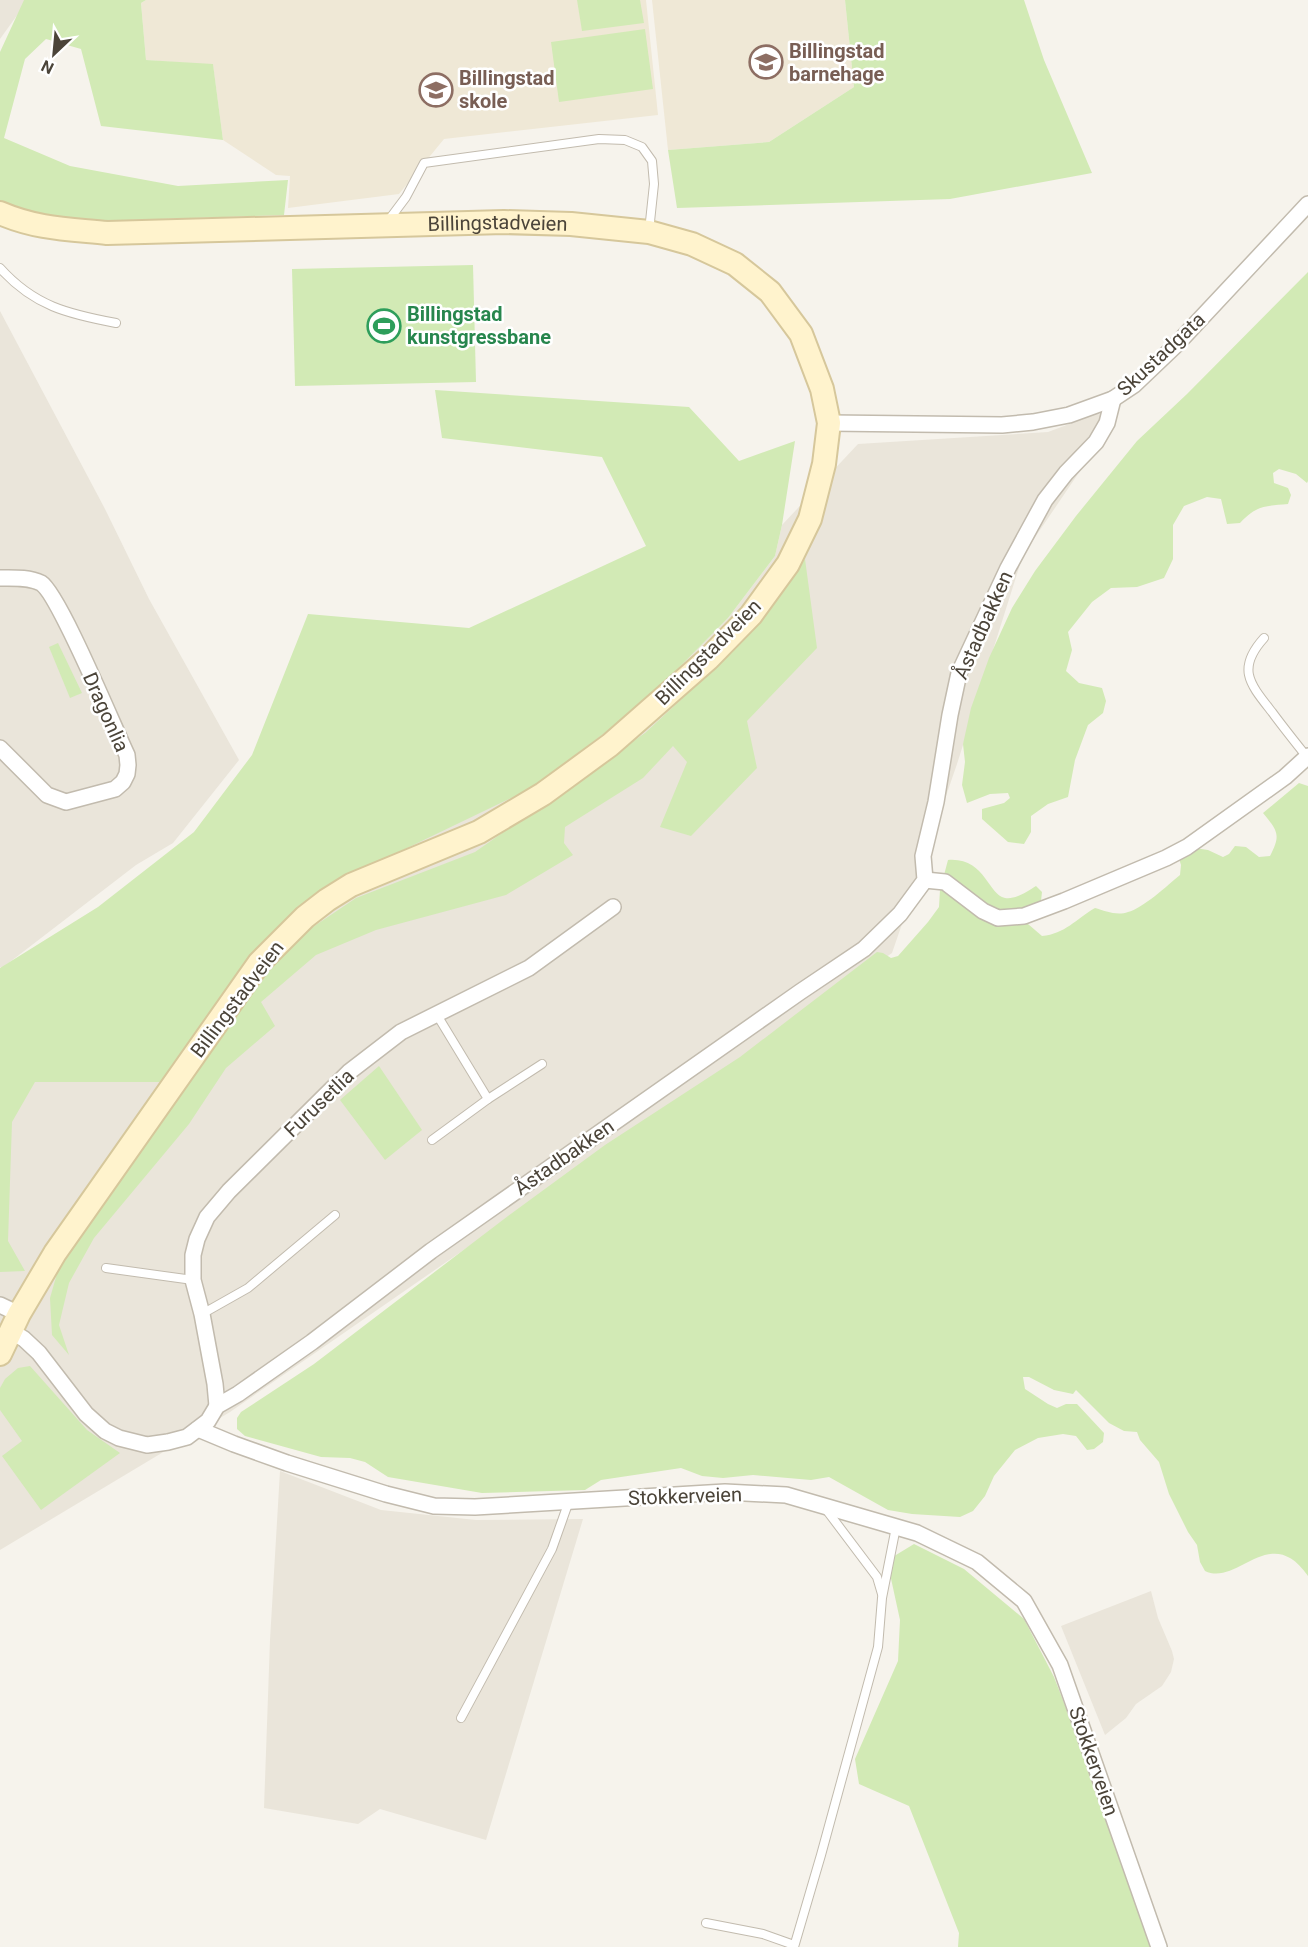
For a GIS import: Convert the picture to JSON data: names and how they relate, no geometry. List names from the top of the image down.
{
  "streets": {
    "main road": ["Billingstadveien"],
    "street": [
      "Skustadgata",
      "Åstadbakken",
      "Dragonlia",
      "Furusetlia",
      "Stokkerveien"
    ]
  },
  "crossings": [
    ["Billingstadveien", "Skustadgata"],
    ["Skustadgata", "Åstadbakken"],
    ["Åstadbakken", "Furusetlia"],
    ["Åstadbakken", "Stokkerveien"]
  ],
  "places": {
    "school or university": ["Billingstad barnehage", "Billingstad skole"],
    "sports": ["Billingstad kunstgressbane"]
  },
  "north": "bottom left"
}
